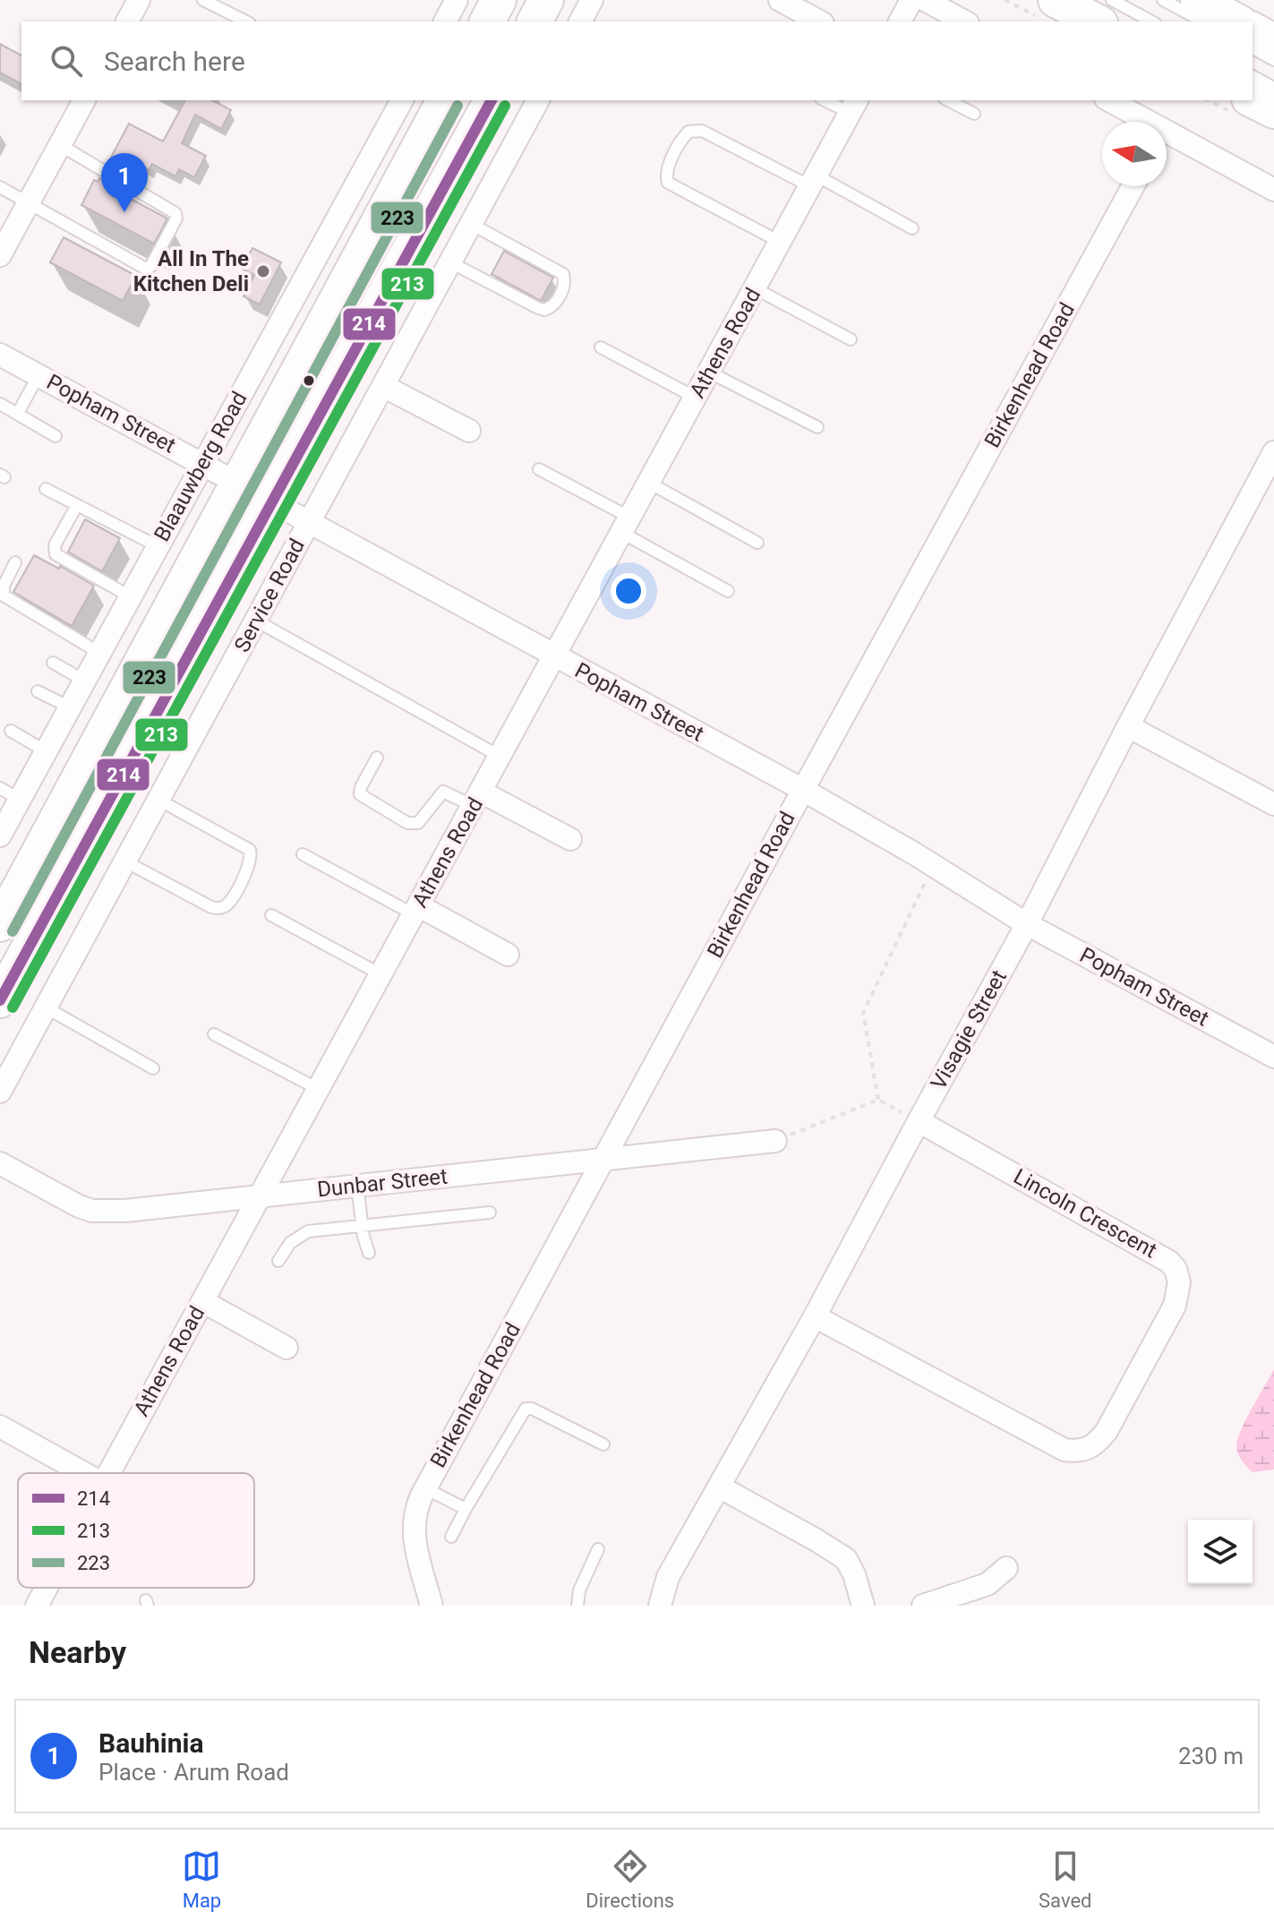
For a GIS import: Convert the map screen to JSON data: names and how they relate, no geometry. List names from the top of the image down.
{
  "streets": {
    "main road": ["Blaauwberg Road"],
    "street": [
      "Athens Road",
      "Birkenhead Road",
      "Popham Street",
      "Service Road",
      "Visagie Street",
      "Dunbar Street",
      "Lincoln Crescent"
    ]
  },
  "crossings": [
    ["Athens Road", "Popham Street"],
    ["Athens Road", "Dunbar Street"],
    ["Birkenhead Road", "Popham Street"],
    ["Birkenhead Road", "Dunbar Street"],
    ["Popham Street", "Blaauwberg Road"],
    ["Popham Street", "Service Road"],
    ["Popham Street", "Visagie Street"],
    ["Visagie Street", "Lincoln Crescent"]
  ],
  "places": ["All In The Kitchen Deli"],
  "lines": ["transit line 214", "transit line 213", "transit line 223"],
  "legend": ["214", "213", "223"],
  "north": "left",
  "page": {
    "search": "Search here",
    "pins": "1",
    "heading": "Nearby",
    "list": [
      {
        "mark": "1",
        "name": "Bauhinia",
        "note": "Place · Arum Road",
        "value": "230 m"
      }
    ],
    "nav": ["Map", "Directions", "Saved"]
  }
}
